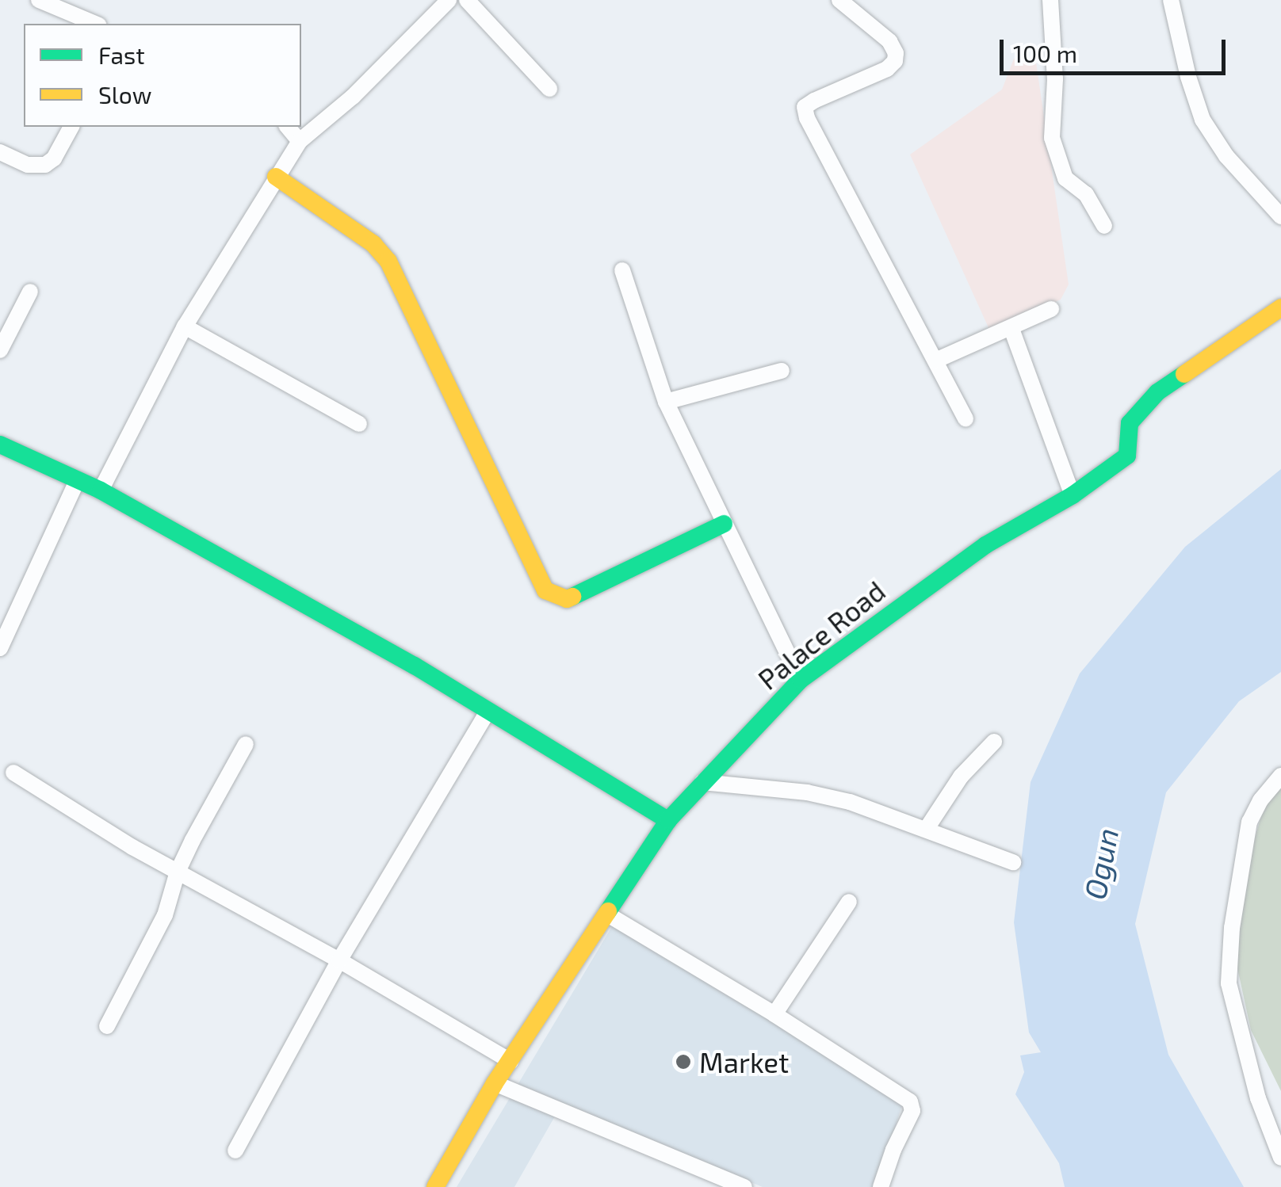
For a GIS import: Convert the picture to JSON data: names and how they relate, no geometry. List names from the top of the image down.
{
  "streets": {
    "street": ["Palace Road"]
  },
  "water": ["Ogun"],
  "places": ["Market"],
  "legend": ["Fast", "Slow"],
  "scale_bar": "100 m"
}
